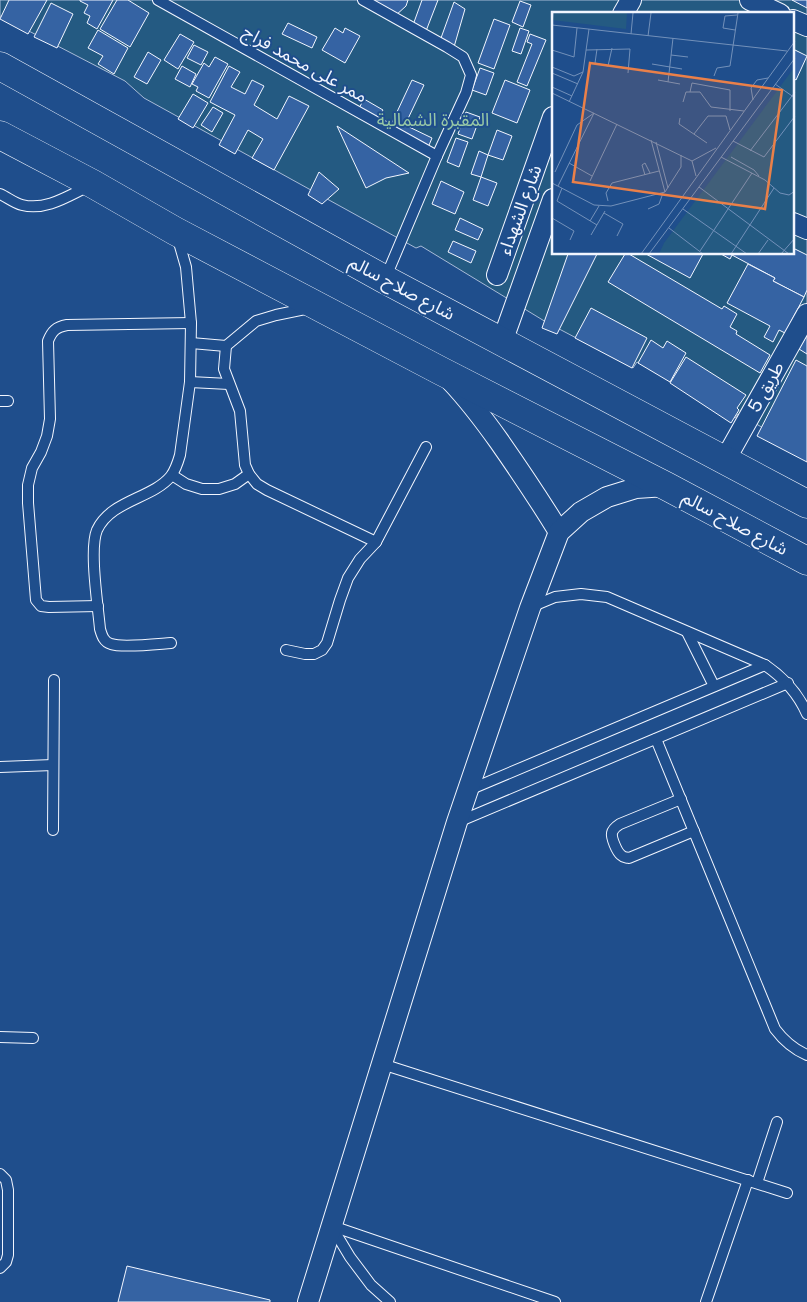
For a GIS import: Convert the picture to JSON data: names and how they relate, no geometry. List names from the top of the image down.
{
  "streets": {
    "highway": ["شارع صلاح سالم"],
    "street": ["شارع الشهداء", "طريق 5"],
    "lane": ["ممر على محمد فراج"]
  },
  "crossings": [
    ["شارع الشهداء", "شارع صلاح سالم"],
    ["شارع صلاح سالم", "طريق 5"]
  ],
  "parks": ["المقبرة الشمالية"]
}
